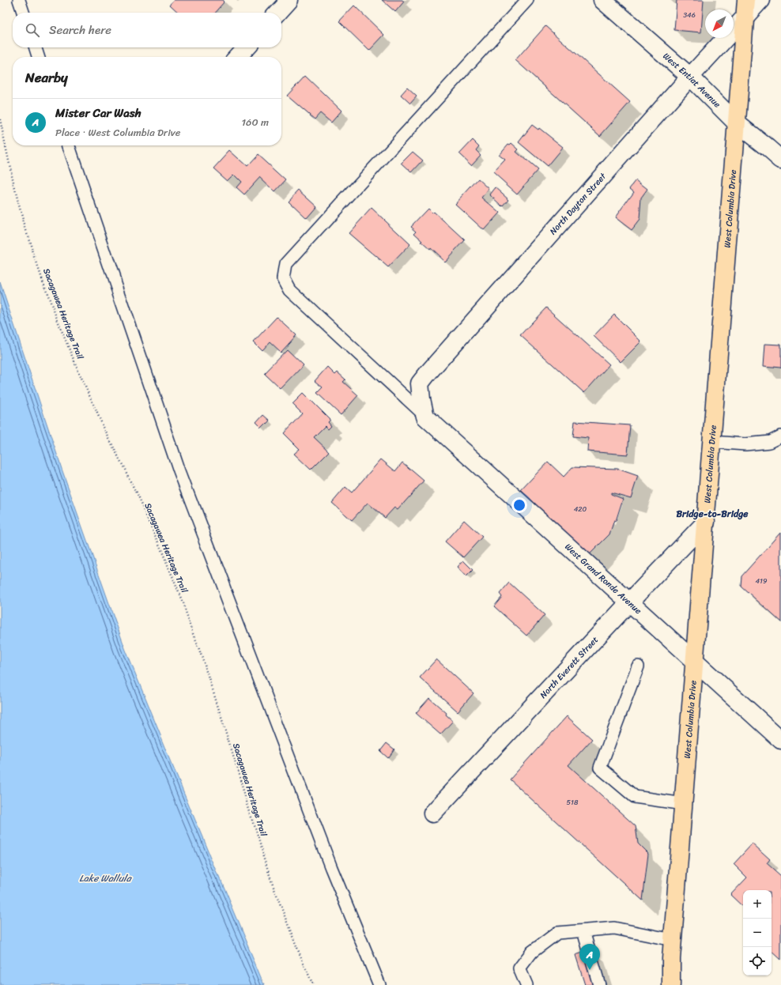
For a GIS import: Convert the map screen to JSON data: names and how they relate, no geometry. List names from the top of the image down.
{
  "streets": {
    "main road": ["West Columbia Drive"],
    "street": [
      "West Entiat Avenue",
      "North Dayton Street",
      "West Grand Ronde Avenue",
      "North Everett Street"
    ],
    "path": ["Sacagawea Heritage Trail"]
  },
  "crossings": [
    ["West Entiat Avenue", "North Dayton Street"],
    ["West Entiat Avenue", "West Columbia Drive"],
    ["North Dayton Street", "West Columbia Drive"],
    ["North Dayton Street", "West Grand Ronde Avenue"],
    ["West Columbia Drive", "West Grand Ronde Avenue"],
    ["West Columbia Drive", "North Everett Street"],
    ["West Grand Ronde Avenue", "North Everett Street"]
  ],
  "districts": ["Bridge-to-Bridge"],
  "water": ["Lake Wallula"],
  "house_numbers": [
    "346",
    "420",
    "419",
    "518"
  ],
  "north": "bottom left",
  "page": {
    "search": "Search here",
    "heading": "Nearby",
    "list": [
      {
        "mark": "A",
        "name": "Mister Car Wash",
        "note": "Place · West Columbia Drive",
        "value": "160 m"
      }
    ],
    "map_buttons": ["+", "−"],
    "pins": "A"
  }
}
